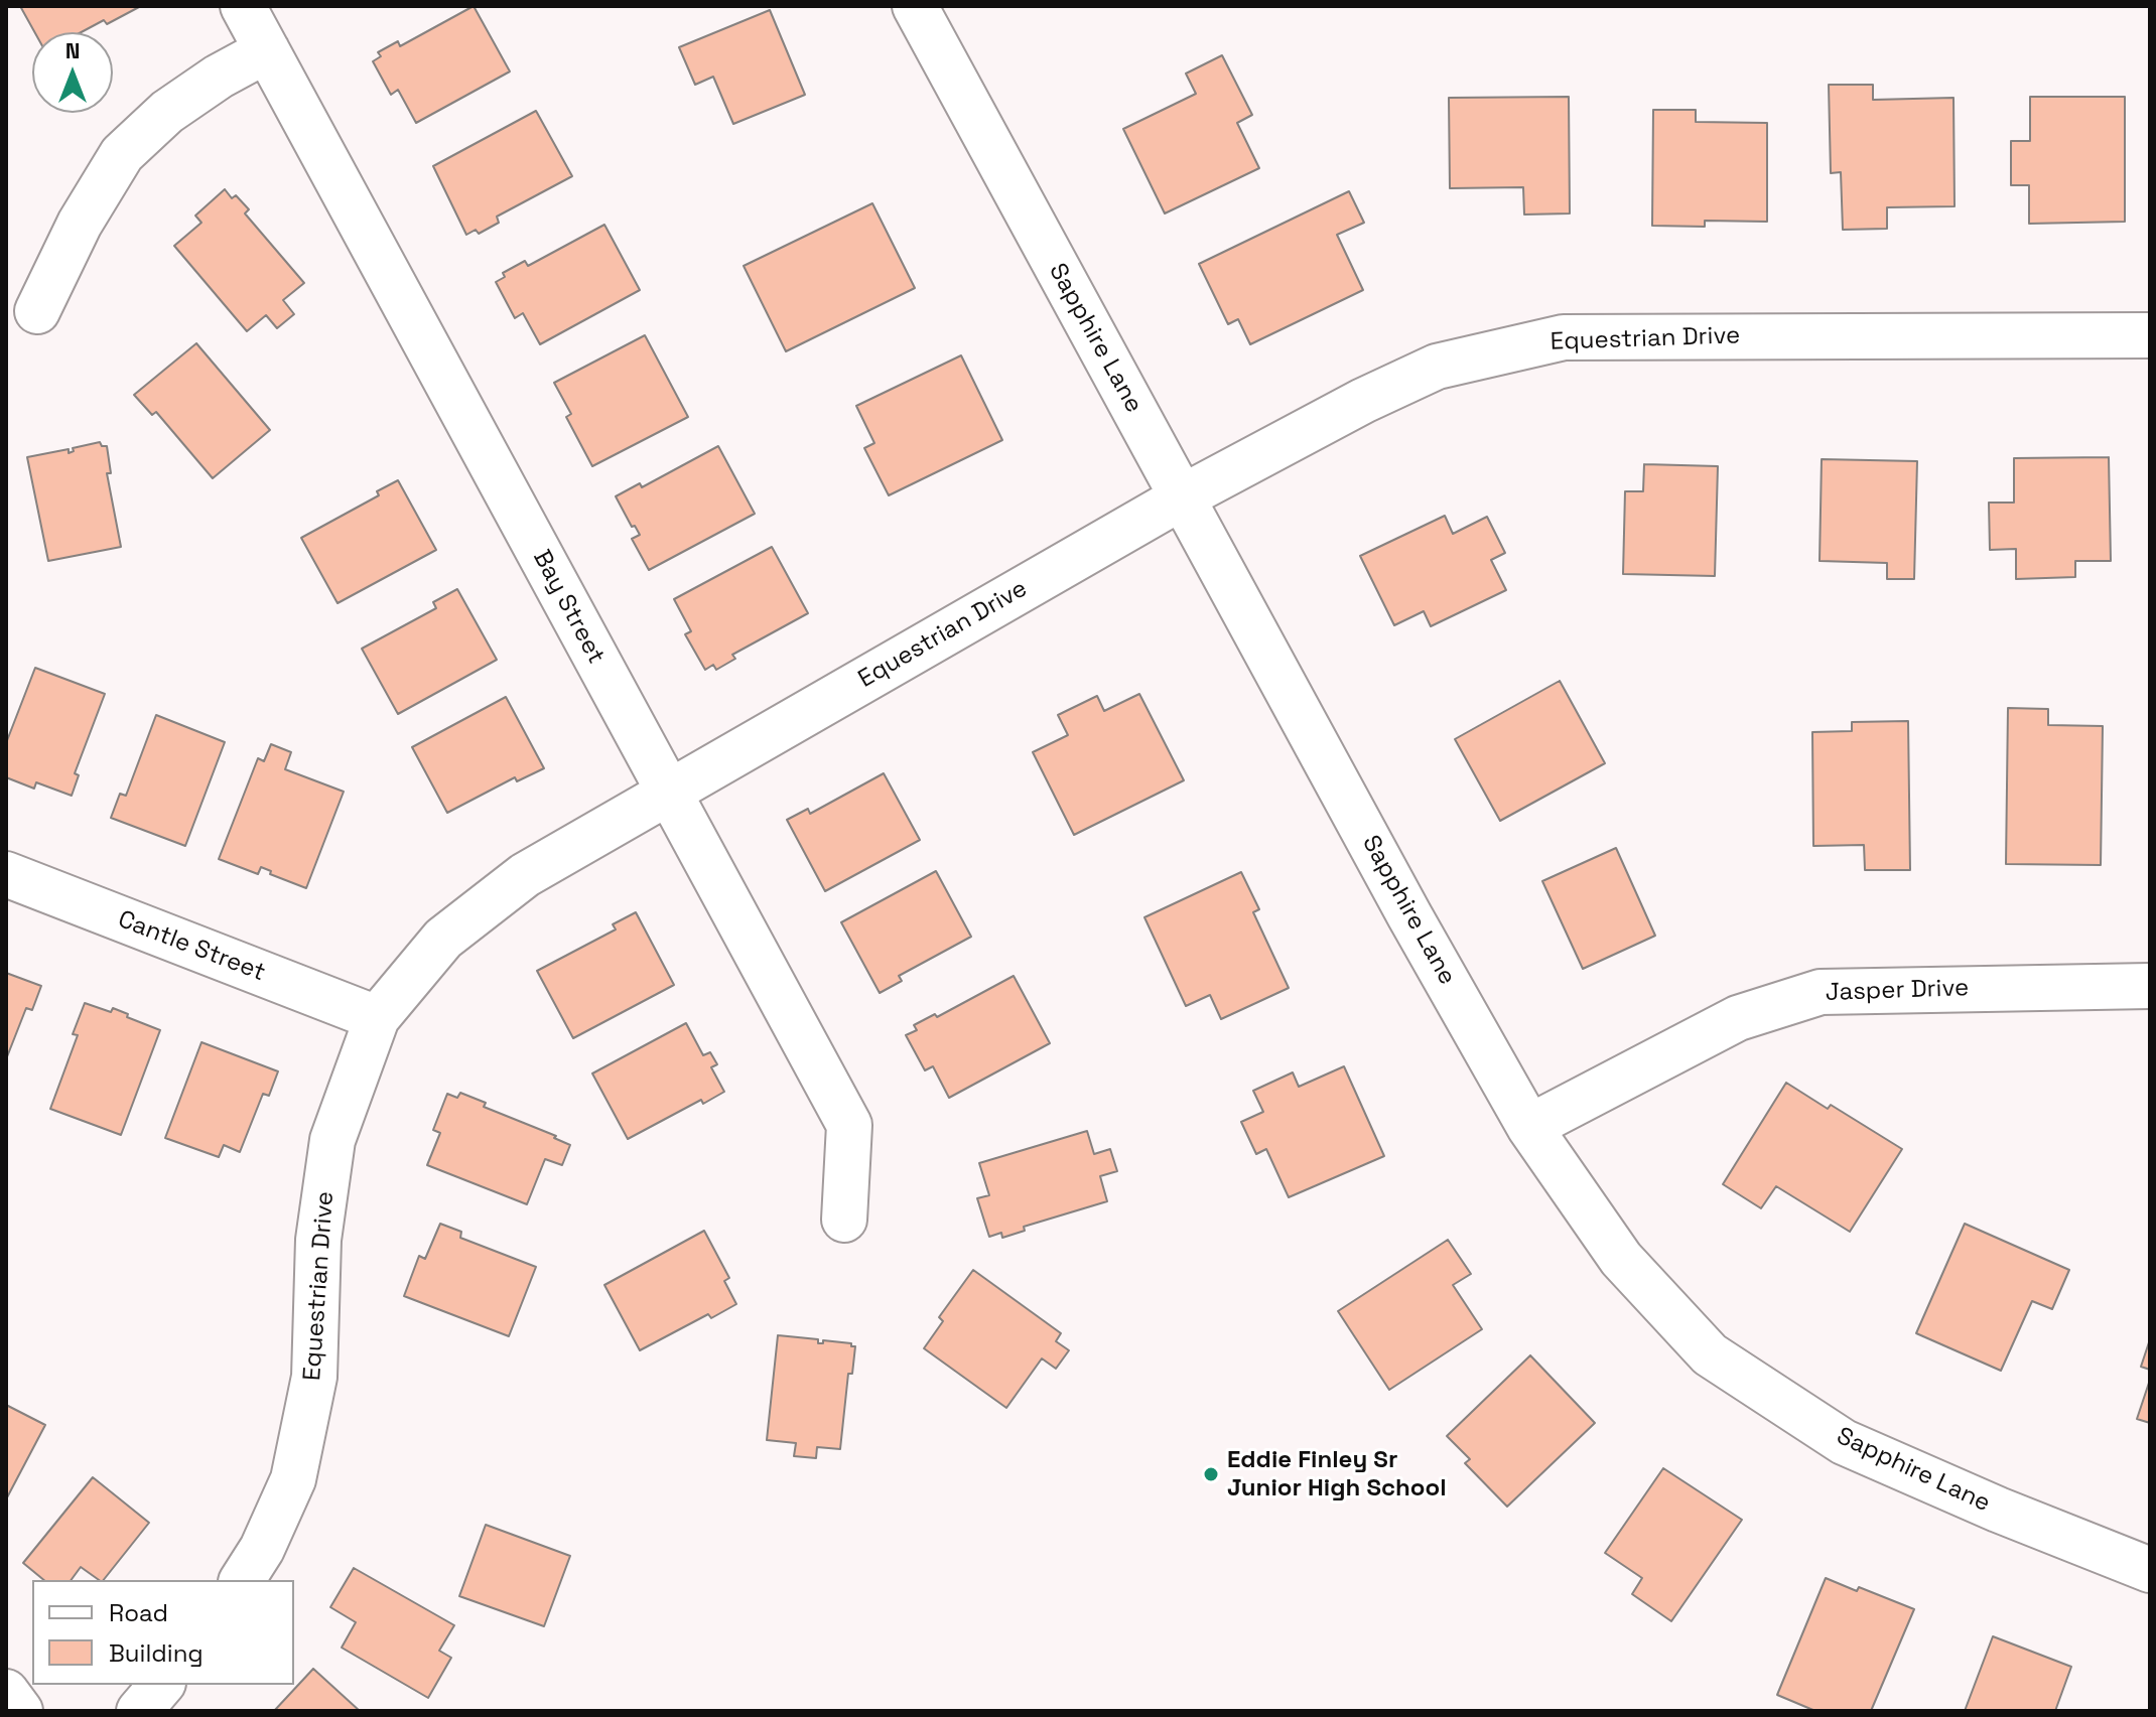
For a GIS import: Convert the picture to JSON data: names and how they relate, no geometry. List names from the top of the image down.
{
  "streets": {
    "street": [
      "Sapphire Lane",
      "Equestrian Drive",
      "Bay Street",
      "Cantle Street",
      "Jasper Drive"
    ]
  },
  "crossings": [
    ["Sapphire Lane", "Equestrian Drive"],
    ["Sapphire Lane", "Jasper Drive"],
    ["Equestrian Drive", "Bay Street"],
    ["Equestrian Drive", "Cantle Street"]
  ],
  "places": ["Eddie Finley Sr Junior High School"],
  "legend": ["Road", "Building"],
  "north": "top"
}
